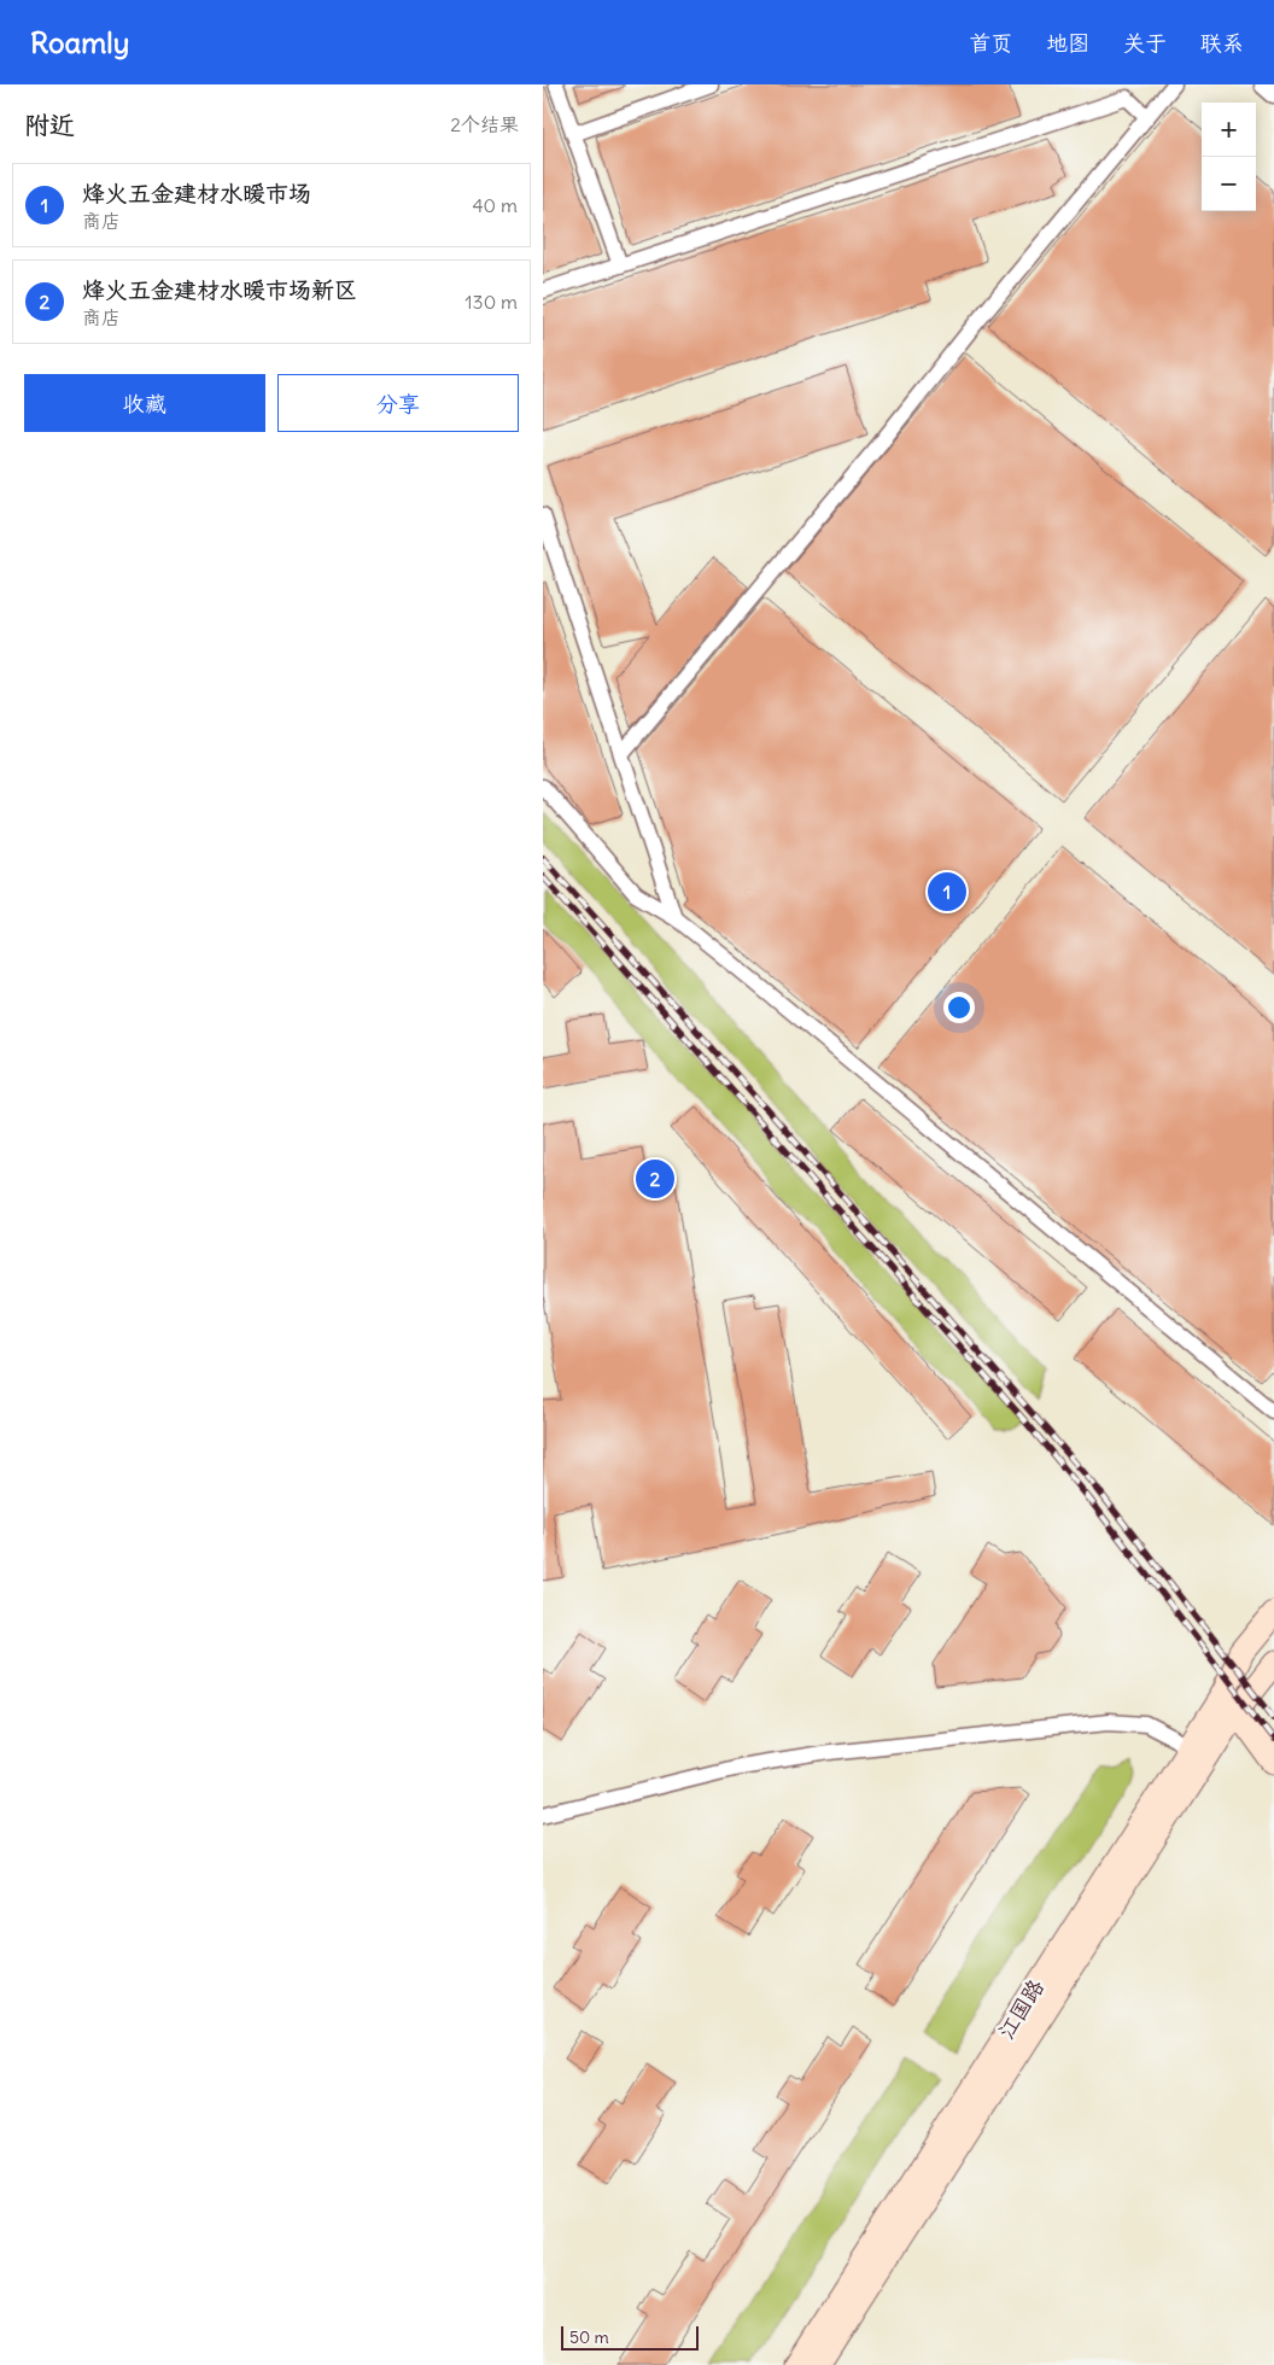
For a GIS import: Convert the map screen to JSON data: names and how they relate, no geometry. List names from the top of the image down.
{
  "streets": {
    "main road": ["江国路"]
  },
  "scale_bar": "50 m",
  "page": {
    "header": "Roamly",
    "nav": [
      "首页",
      "地图",
      "关于",
      "联系"
    ],
    "heading": ["附近", "2个结果"],
    "map_buttons": ["+", "−"],
    "list": [
      {
        "mark": "1",
        "name": "烽火五金建材水暖市场",
        "note": "商店",
        "value": "40 m"
      },
      {
        "mark": "2",
        "name": "烽火五金建材水暖市场新区",
        "note": "商店",
        "value": "130 m"
      }
    ],
    "buttons": ["收藏", "分享"],
    "pins": ["1", "2"],
    "scale": "50 m"
  }
}
